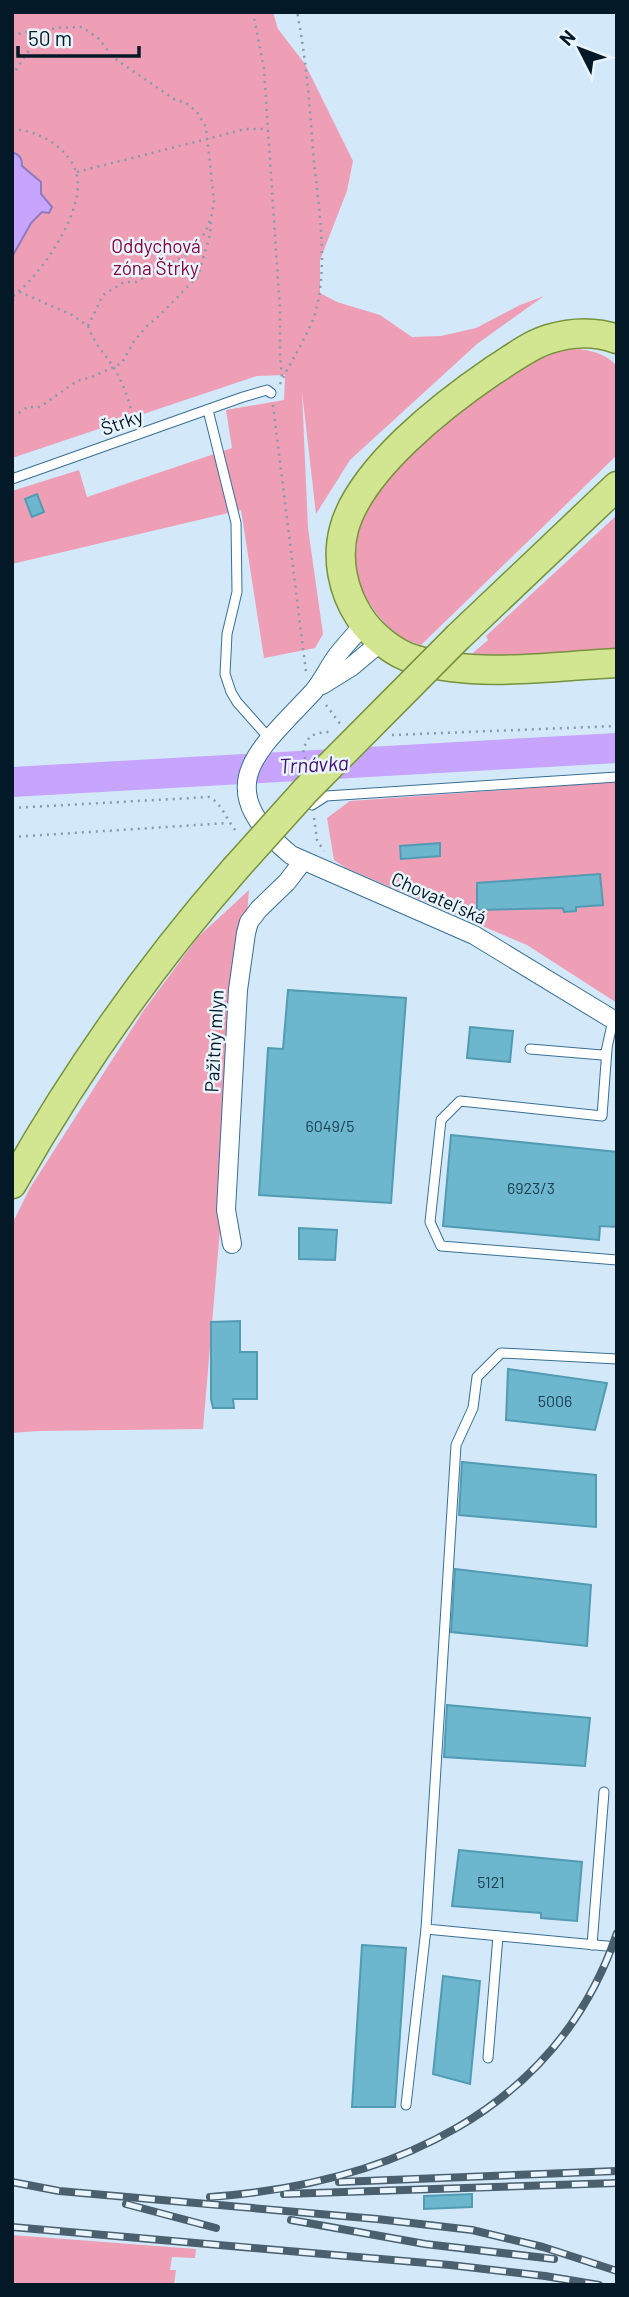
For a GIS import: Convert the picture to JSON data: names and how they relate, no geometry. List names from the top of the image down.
{
  "streets": {
    "street": ["Chovateľská", "Pažitný mlyn"],
    "lane": ["Štrky"]
  },
  "crossings": [
    ["Chovateľská", "Pažitný mlyn"]
  ],
  "water": ["Trnávka"],
  "parks": ["Oddychová zóna Štrky"],
  "house_numbers": [
    "6049/5",
    "6923/3",
    "5006",
    "5121"
  ],
  "scale_bar": "50 m",
  "north": "top left"
}
